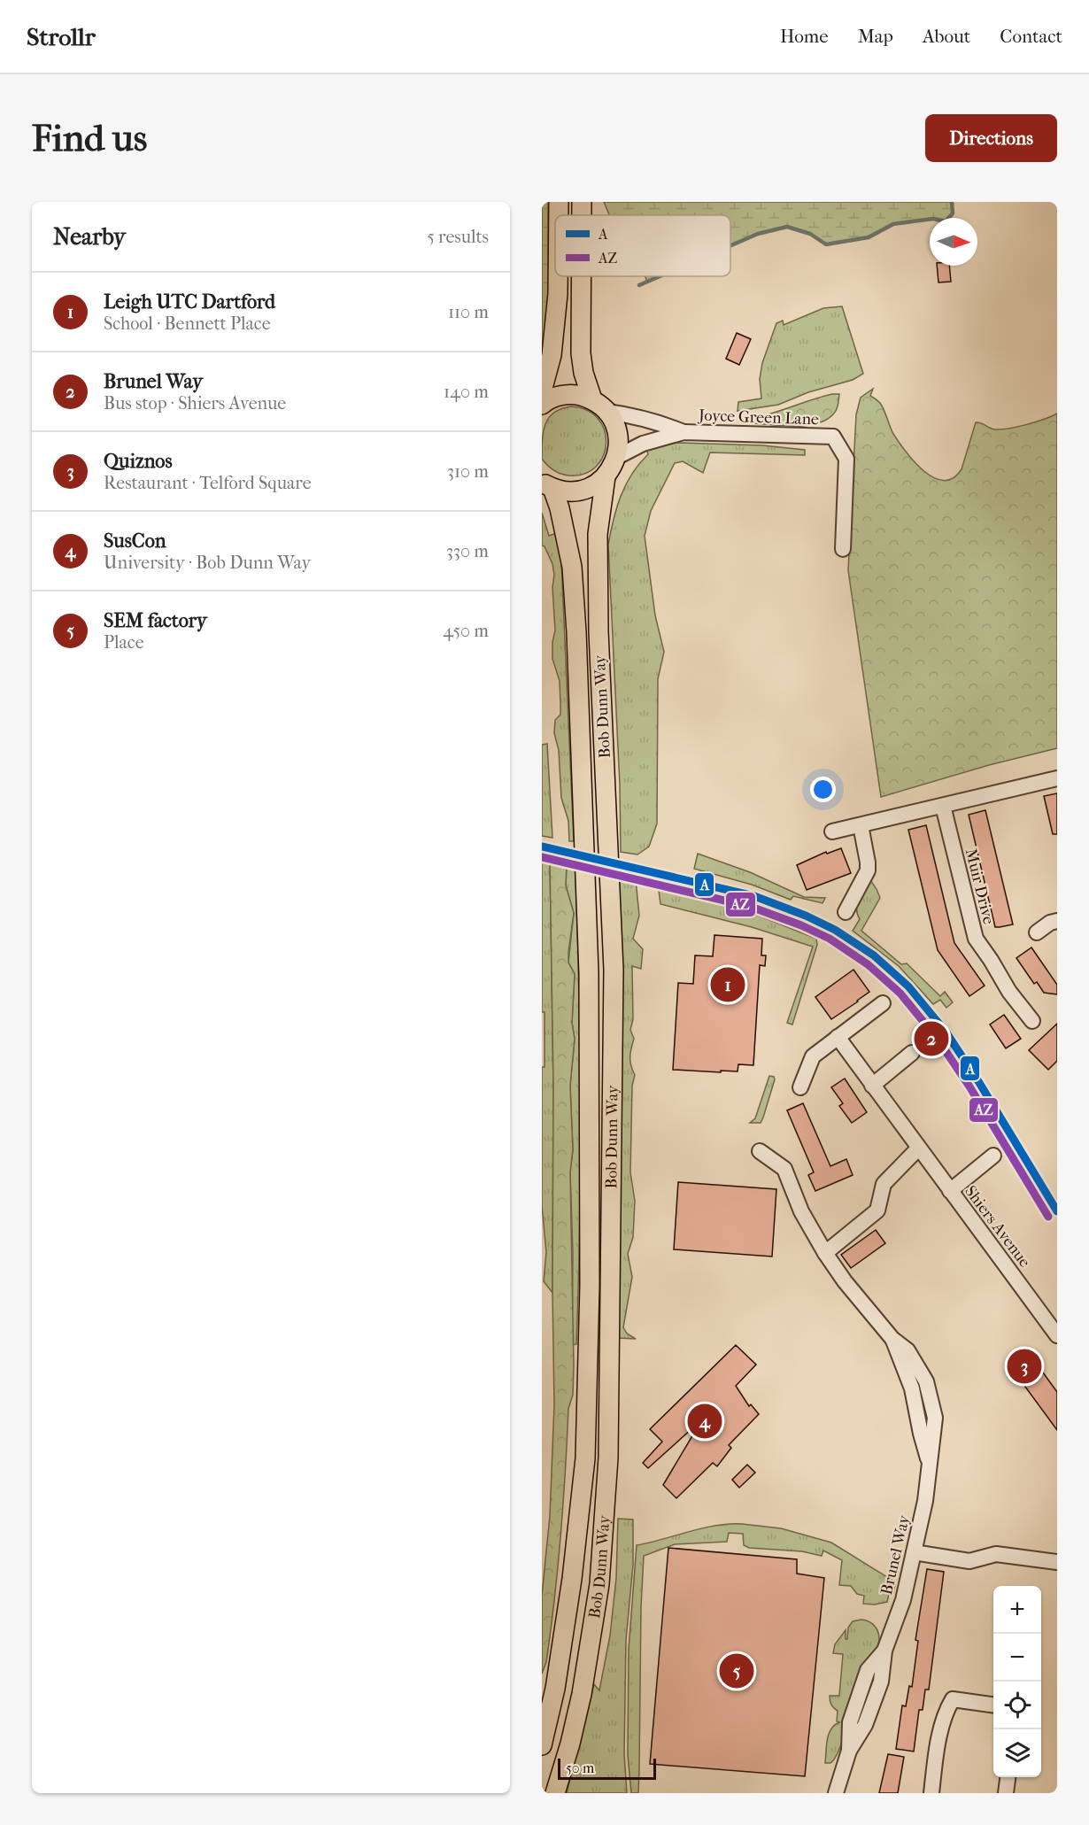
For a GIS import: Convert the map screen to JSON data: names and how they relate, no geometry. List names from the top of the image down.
{
  "streets": {
    "main road": ["Bob Dunn Way"],
    "street": [
      "Joyce Green Lane",
      "Muir Drive",
      "Shiers Avenue",
      "Brunel Way"
    ]
  },
  "lines": ["transit line A", "transit line AZ"],
  "legend": ["A", "AZ"],
  "scale_bar": "50 m",
  "north": "right",
  "page": {
    "header": "Strollr",
    "nav": [
      "Home",
      "Map",
      "About",
      "Contact"
    ],
    "buttons": "Directions",
    "title": "Find us",
    "heading": ["Nearby", "5 results"],
    "list": [
      {
        "mark": "1",
        "name": "Leigh UTC Dartford",
        "note": "School · Bennett Place",
        "value": "110 m"
      },
      {
        "mark": "2",
        "name": "Brunel Way",
        "note": "Bus stop · Shiers Avenue",
        "value": "140 m"
      },
      {
        "mark": "3",
        "name": "Quiznos",
        "note": "Restaurant · Telford Square",
        "value": "310 m"
      },
      {
        "mark": "4",
        "name": "SusCon",
        "note": "University · Bob Dunn Way",
        "value": "330 m"
      },
      {
        "mark": "5",
        "name": "SEM factory",
        "note": "Place",
        "value": "450 m"
      }
    ],
    "pins": [
      "1",
      "2",
      "3",
      "4",
      "5"
    ],
    "map_buttons": ["+", "−"],
    "scale": "50 m"
  }
}
